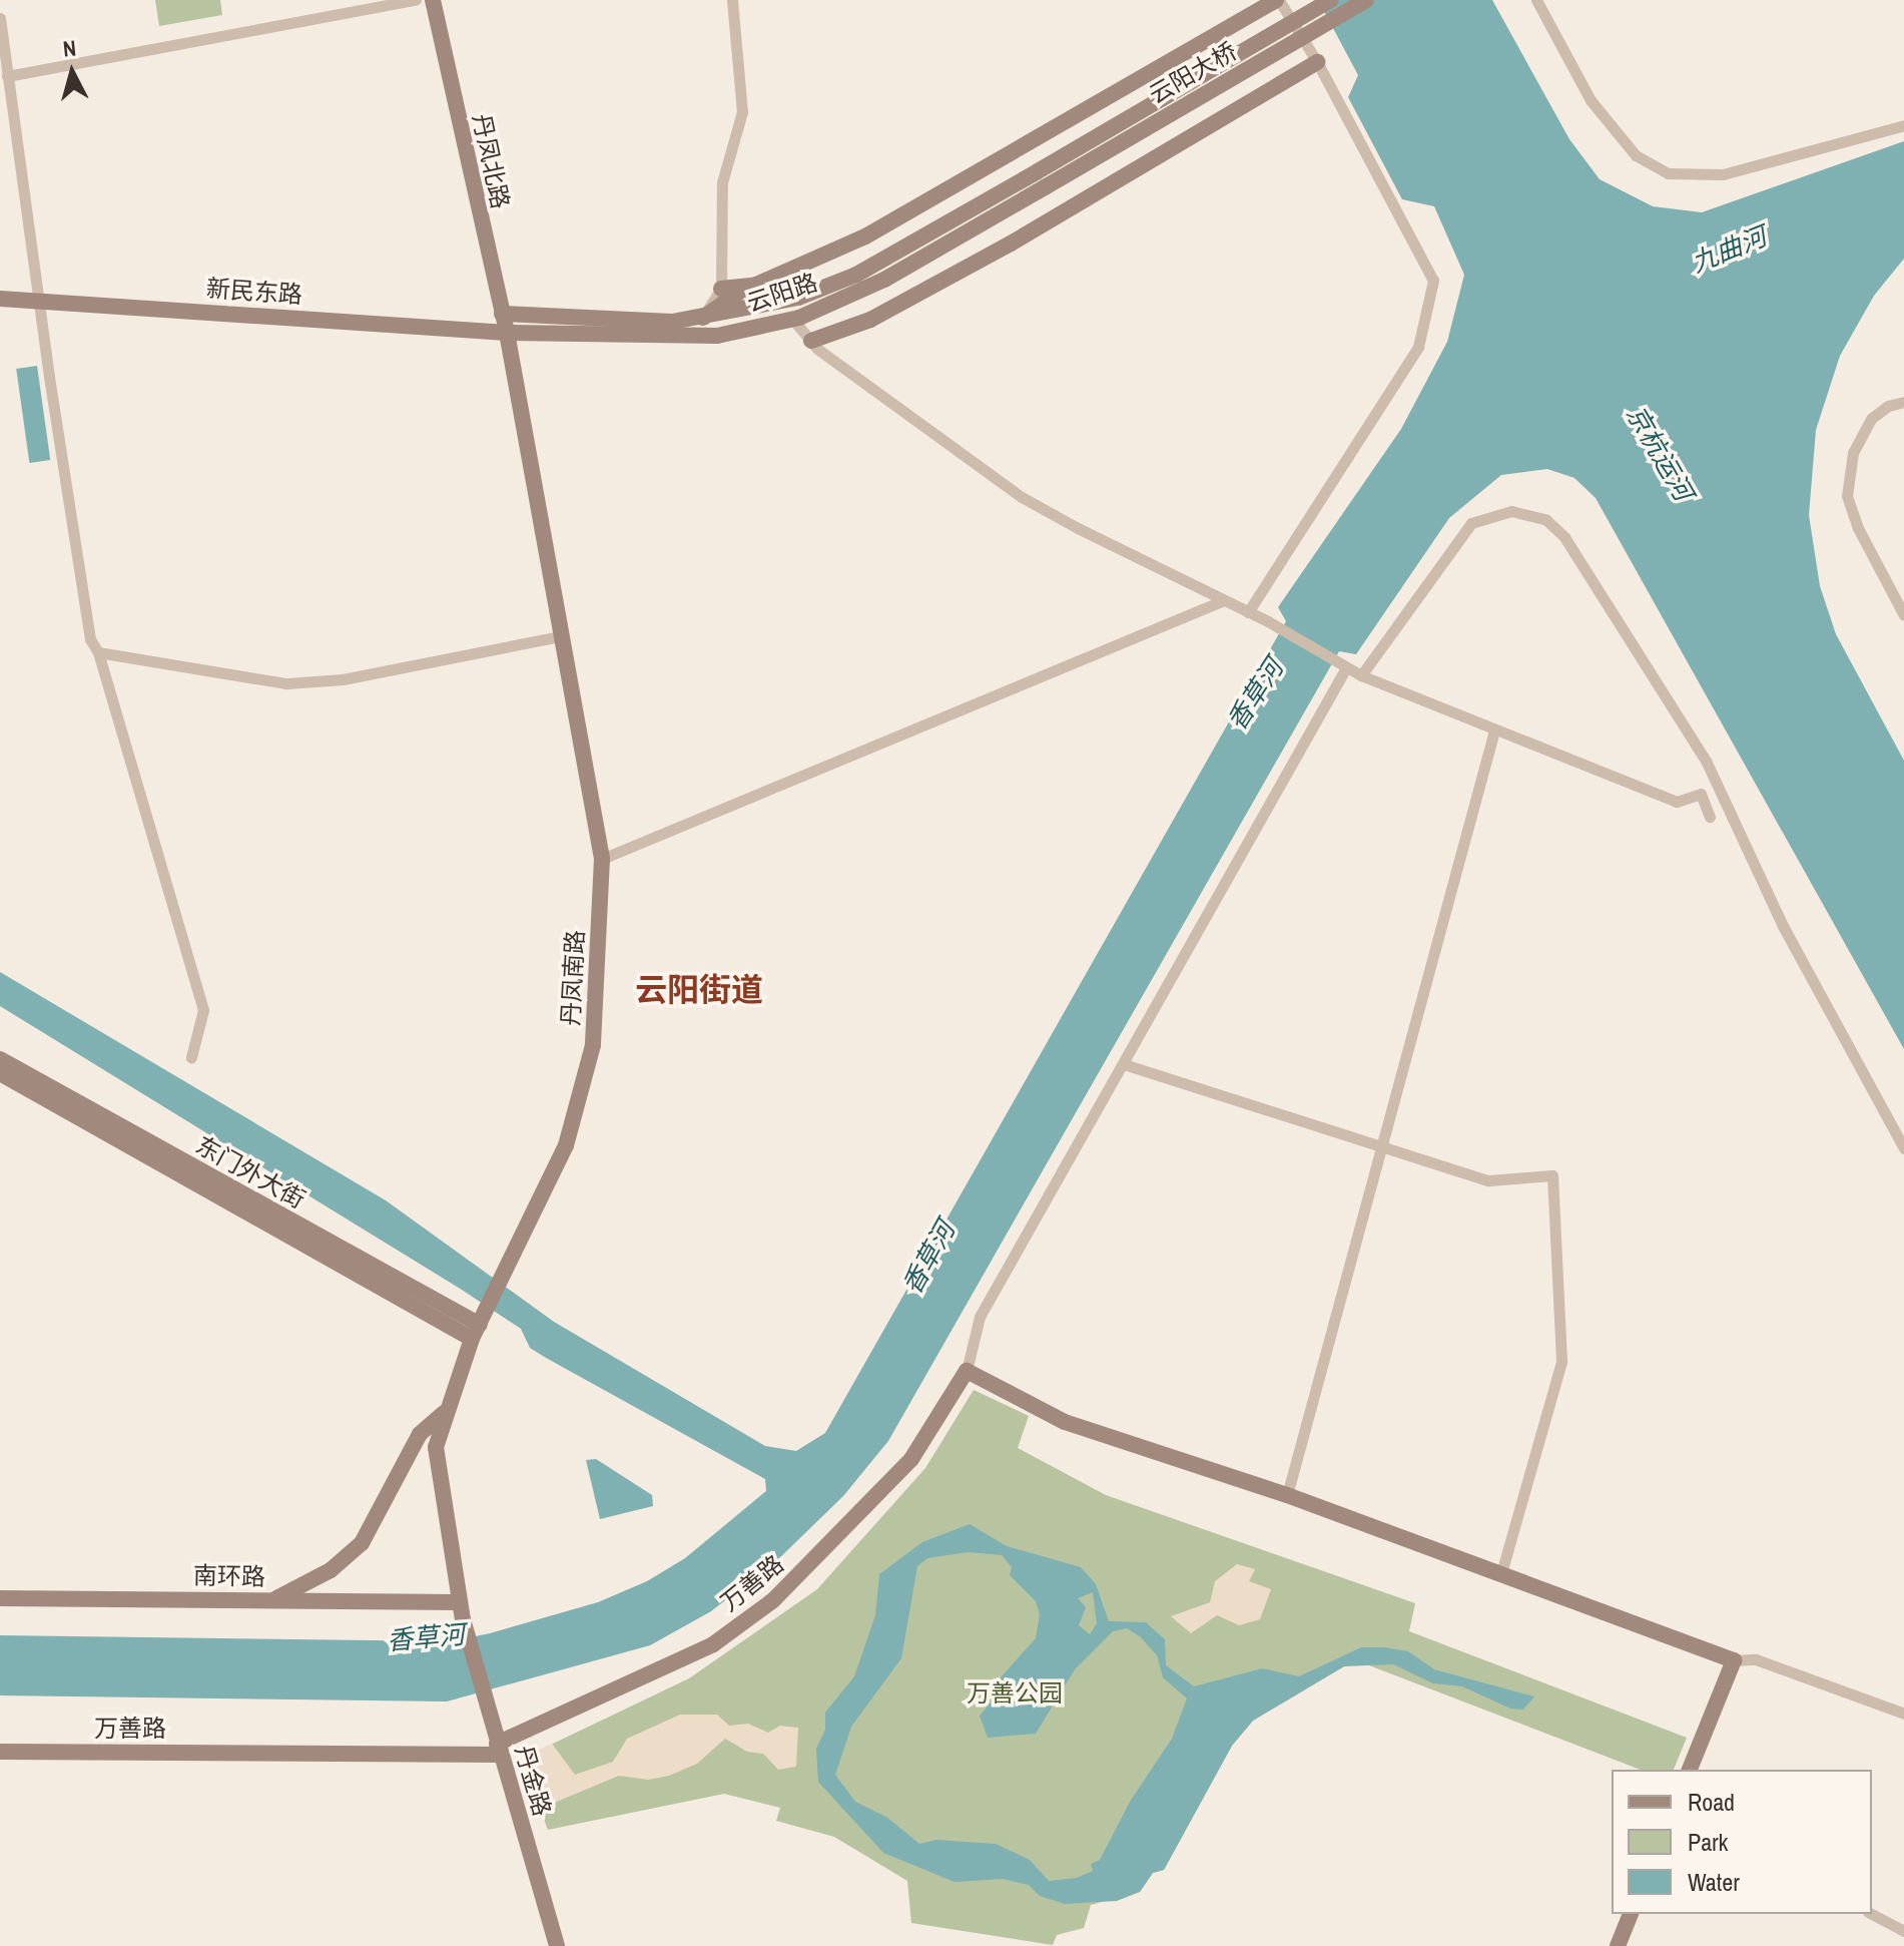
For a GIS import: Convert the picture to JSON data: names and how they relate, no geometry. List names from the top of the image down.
{
  "streets": {
    "street": [
      "云阳大桥",
      "丹凤北路",
      "新民东路",
      "云阳路",
      "丹凤南路",
      "东门外大街",
      "南环路",
      "万善路",
      "丹金路"
    ]
  },
  "crossings": [
    ["云阳大桥", "云阳路"],
    ["丹凤北路", "新民东路"],
    ["丹凤北路", "云阳路"],
    ["丹凤北路", "丹凤南路"],
    ["新民东路", "云阳路"],
    ["新民东路", "丹凤南路"],
    ["云阳路", "丹凤南路"],
    ["丹凤南路", "东门外大街"],
    ["丹凤南路", "南环路"],
    ["丹凤南路", "丹金路"],
    ["万善路", "丹金路"]
  ],
  "districts": ["云阳街道"],
  "water": ["九曲河", "京杭运河", "香草河"],
  "parks": ["万善公园"],
  "legend": ["Road", "Park", "Water"],
  "north": "top"
}
